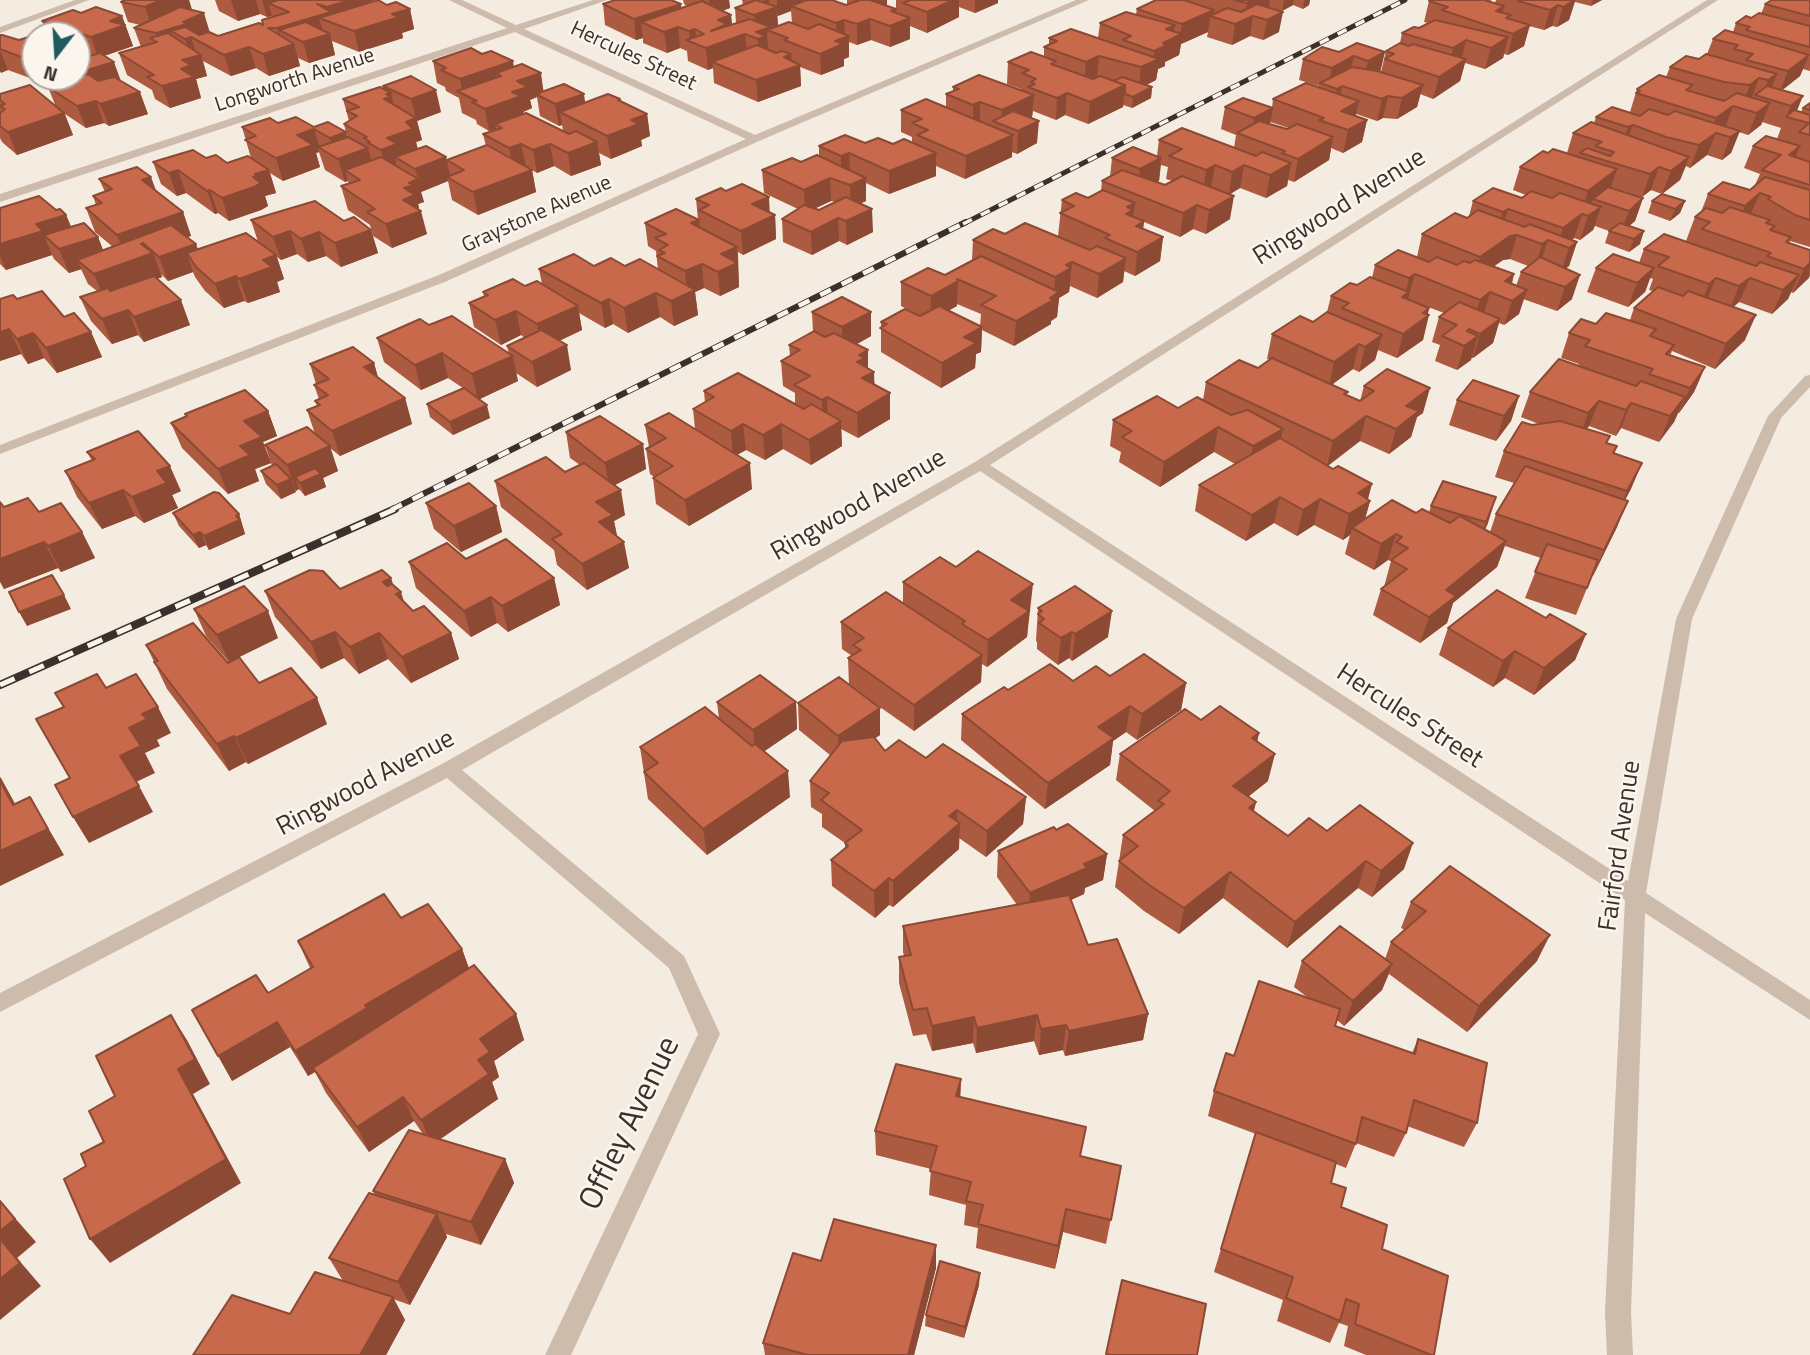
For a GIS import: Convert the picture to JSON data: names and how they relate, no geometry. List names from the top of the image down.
{
  "streets": {
    "street": [
      "Hercules Street",
      "Longworth Avenue",
      "Ringwood Avenue",
      "Graystone Avenue",
      "Fairford Avenue",
      "Offley Avenue"
    ]
  },
  "crossings": [
    ["Hercules Street", "Longworth Avenue"],
    ["Hercules Street", "Ringwood Avenue"],
    ["Hercules Street", "Graystone Avenue"],
    ["Hercules Street", "Fairford Avenue"],
    ["Ringwood Avenue", "Offley Avenue"]
  ],
  "north": "bottom"
}
